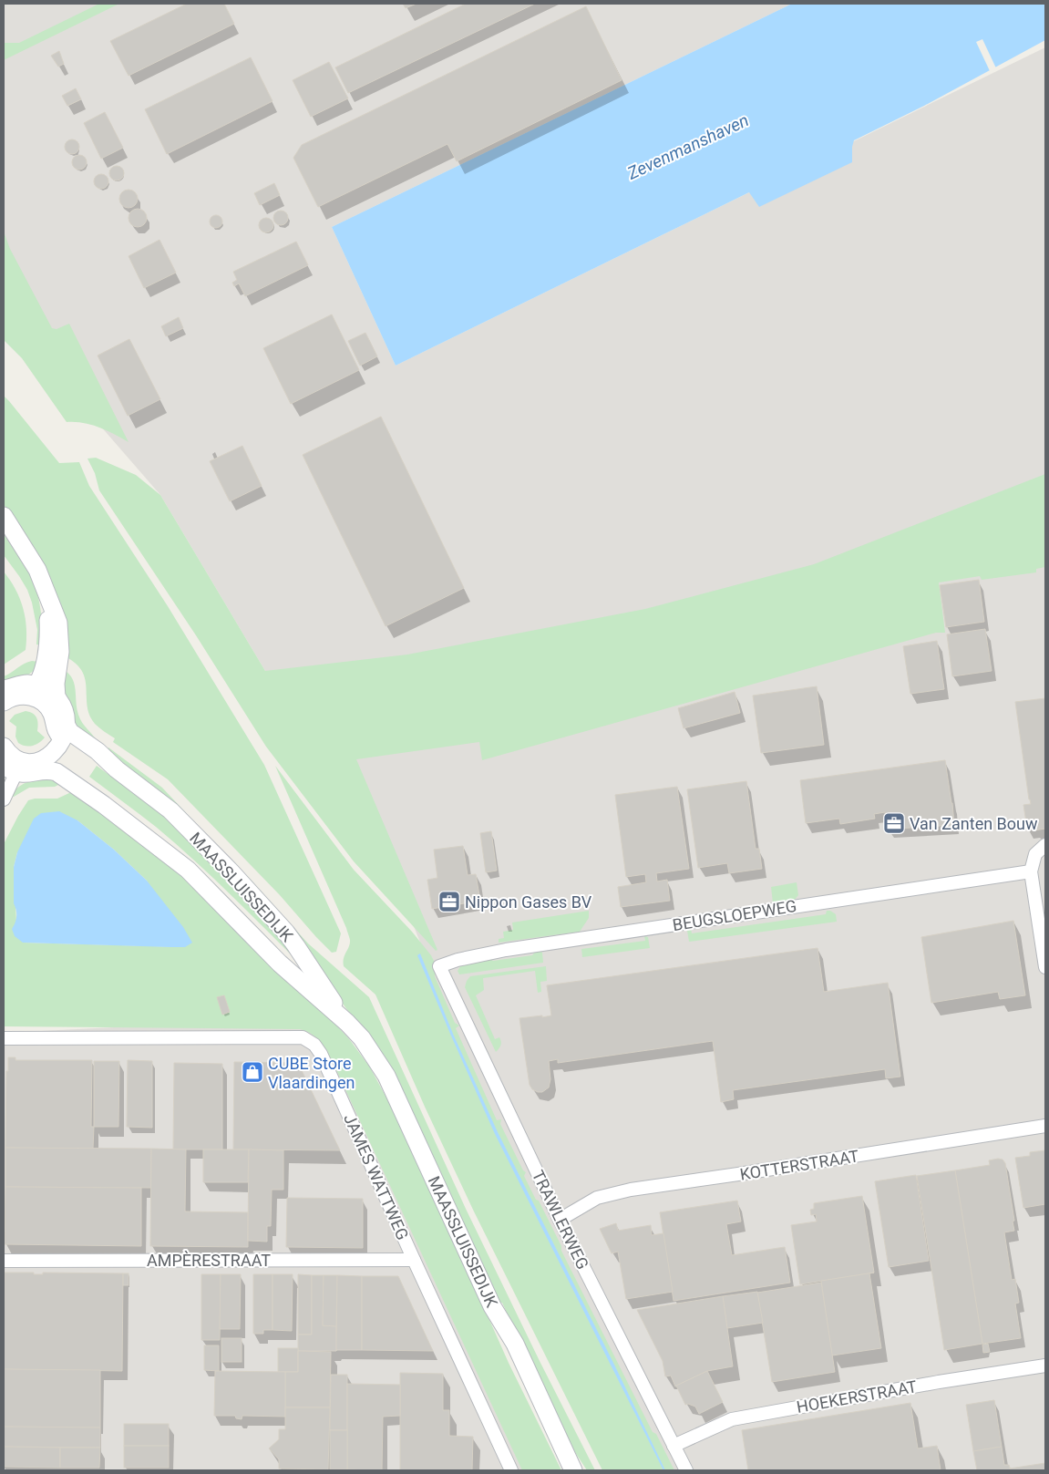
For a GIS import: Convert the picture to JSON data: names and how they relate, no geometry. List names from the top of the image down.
{
  "streets": {
    "street": [
      "MAASSLUISSEDIJK",
      "BEUGSLOEPWEG",
      "KOTTERSTRAAT",
      "JAMES WATTWEG",
      "TRAWLERWEG",
      "AMPÈRESTRAAT",
      "HOEKERSTRAAT"
    ]
  },
  "crossings": [
    ["BEUGSLOEPWEG", "TRAWLERWEG"],
    ["KOTTERSTRAAT", "TRAWLERWEG"],
    ["JAMES WATTWEG", "AMPÈRESTRAAT"],
    ["TRAWLERWEG", "HOEKERSTRAAT"]
  ],
  "water": ["Zevenmanshaven"],
  "places": {
    "office": ["Van Zanten Bouw", "Nippon Gases BV"],
    "shop": ["CUBE Store Vlaardingen"]
  }
}
